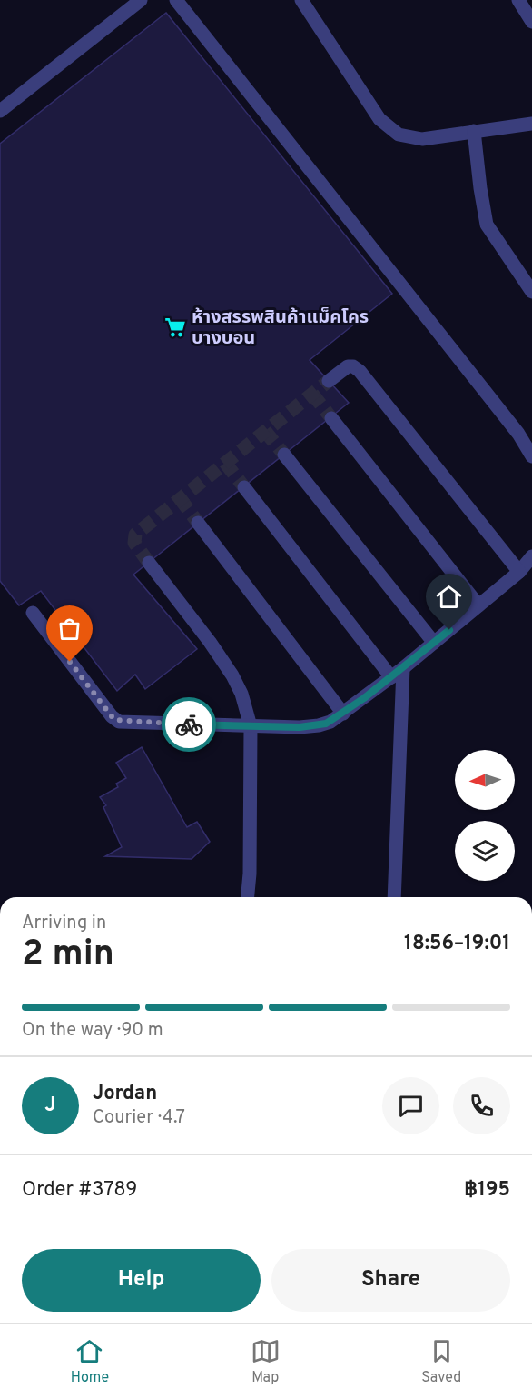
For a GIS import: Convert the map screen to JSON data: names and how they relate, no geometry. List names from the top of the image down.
{
  "places": {
    "supermarket": ["ห้างสรรพสินค้าแม็คโคร บางบอน"]
  },
  "north": "left",
  "page": {
    "heading": ["2 min", "Arriving in", "18:56–19:01"],
    "panel": [
      "Jordan",
      "Courier · 4.7",
      "Order #3789",
      "฿195"
    ],
    "bar": "On the way · 90 m",
    "round": "J",
    "buttons": ["Help", "Share"],
    "tabs": ["Home", "Map", "Saved"]
  }
}
